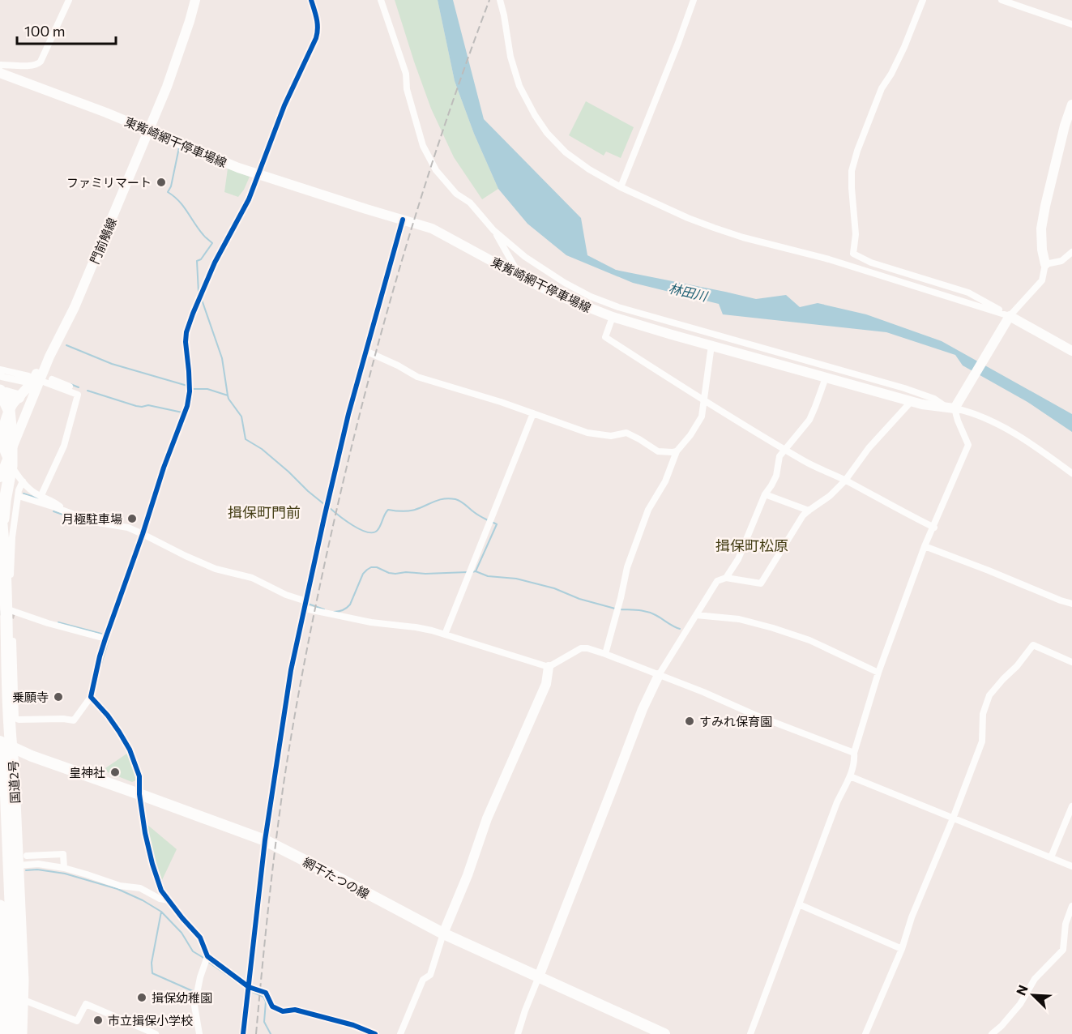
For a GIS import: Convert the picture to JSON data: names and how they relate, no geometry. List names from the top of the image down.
{
  "streets": {
    "highway": ["国道2号"],
    "main road": ["東觜崎網干停車場線", "門前鵤線", "網干たつの線"]
  },
  "crossings": [
    ["東觜崎網干停車場線", "門前鵤線"],
    ["国道2号", "網干たつの線"]
  ],
  "districts": ["揖保町門前", "揖保町松原"],
  "water": ["林田川"],
  "places": [
    "ファミリマート",
    "月極駐車場",
    "乗願寺",
    "すみれ保育園",
    "皇神社",
    "揖保幼稚園",
    "市立揖保小学校"
  ],
  "scale_bar": "100 m",
  "north": "top left"
}
